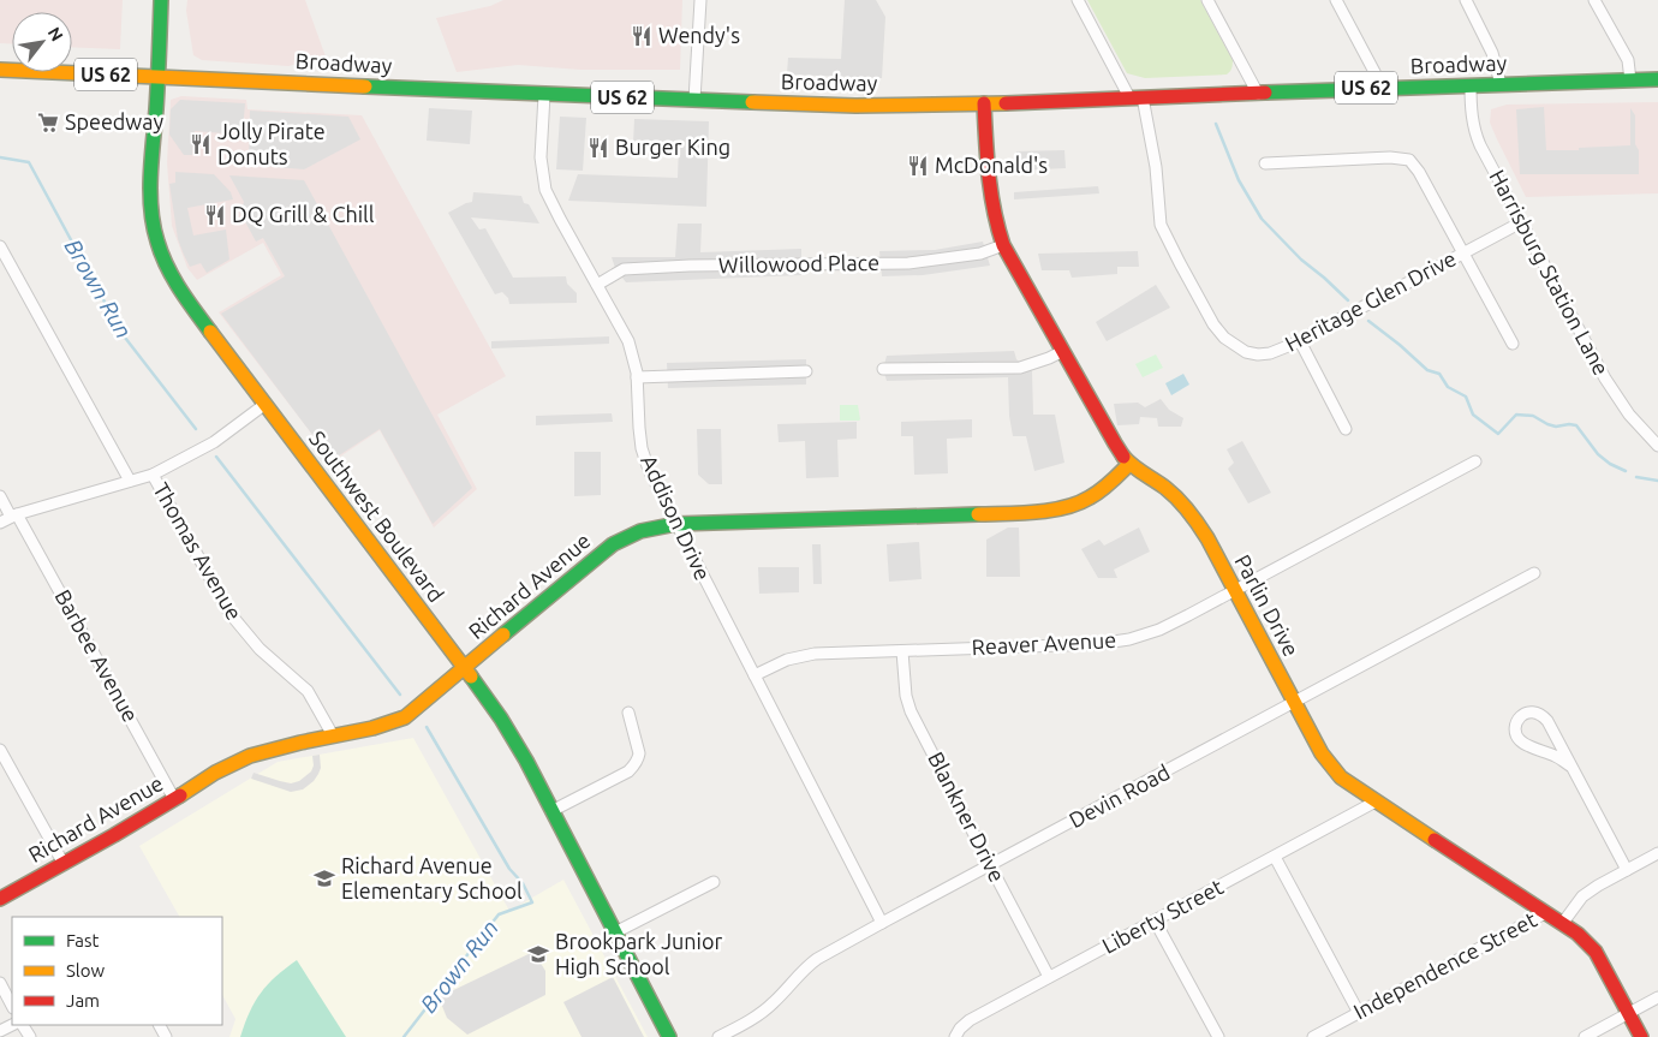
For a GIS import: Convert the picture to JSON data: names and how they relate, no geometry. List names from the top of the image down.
{
  "streets": {
    "street": [
      "Broadway",
      "US 62",
      "Willowood Place",
      "Harrisburg Station Lane",
      "Heritage Glen Drive",
      "Southwest Boulevard",
      "Addison Drive",
      "Thomas Avenue",
      "Richard Avenue",
      "Parlin Drive",
      "Reaver Avenue",
      "Barbee Avenue",
      "Devin Road",
      "Blankner Drive",
      "Liberty Street",
      "Independence Street"
    ]
  },
  "crossings": [
    ["Broadway", "Harrisburg Station Lane"],
    ["Broadway", "Heritage Glen Drive"],
    ["Broadway", "Southwest Boulevard"],
    ["Broadway", "Addison Drive"],
    ["Broadway", "Parlin Drive"],
    ["Willowood Place", "Addison Drive"],
    ["Willowood Place", "Parlin Drive"],
    ["Harrisburg Station Lane", "Heritage Glen Drive"],
    ["Southwest Boulevard", "Richard Avenue"],
    ["Addison Drive", "Richard Avenue"],
    ["Addison Drive", "Reaver Avenue"],
    ["Addison Drive", "Devin Road"],
    ["Thomas Avenue", "Richard Avenue"],
    ["Richard Avenue", "Parlin Drive"],
    ["Richard Avenue", "Barbee Avenue"],
    ["Parlin Drive", "Reaver Avenue"],
    ["Parlin Drive", "Devin Road"],
    ["Parlin Drive", "Liberty Street"],
    ["Parlin Drive", "Independence Street"],
    ["Reaver Avenue", "Blankner Drive"],
    ["Devin Road", "Blankner Drive"],
    ["Blankner Drive", "Liberty Street"]
  ],
  "water": ["Brown Run"],
  "places": {
    "restaurant": [
      "Wendy's",
      "Jolly Pirate Donuts",
      "Burger King",
      "McDonald's",
      "DQ Grill & Chill"
    ],
    "supermarket": ["Speedway"],
    "school or university": ["Richard Avenue Elementary School", "Brookpark Junior High School"]
  },
  "legend": ["Fast", "Slow", "Jam"],
  "north": "top right"
}
